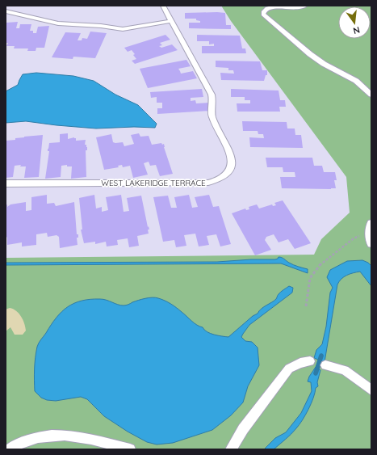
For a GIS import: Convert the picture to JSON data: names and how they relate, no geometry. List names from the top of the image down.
{
  "streets": {
    "lane": ["WEST LAKERIDGE TERRACE"]
  },
  "north": "bottom"
}
